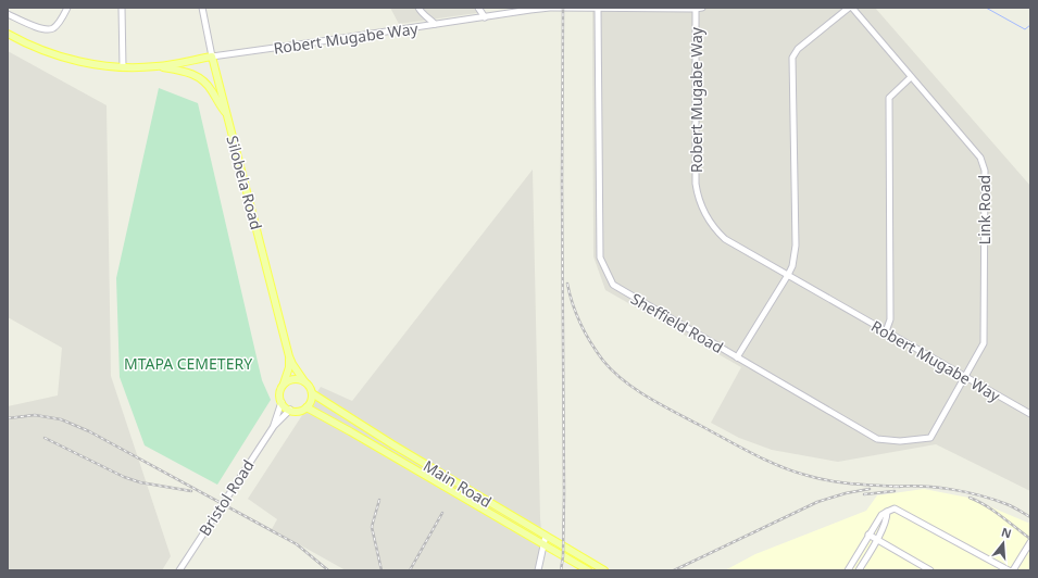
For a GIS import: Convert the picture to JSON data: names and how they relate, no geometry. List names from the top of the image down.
{
  "streets": {
    "main road": ["Silobela Road", "Main Road"],
    "street": [
      "Robert Mugabe Way",
      "Link Road",
      "Sheffield Road",
      "Bristol Road"
    ]
  },
  "crossings": [
    ["Robert Mugabe Way", "Silobela Road"],
    ["Robert Mugabe Way", "Link Road"],
    ["Robert Mugabe Way", "Sheffield Road"],
    ["Silobela Road", "Main Road"],
    ["Silobela Road", "Bristol Road"],
    ["Link Road", "Sheffield Road"],
    ["Main Road", "Bristol Road"]
  ],
  "parks": ["MTAPA CEMETERY"],
  "north": "top"
}
